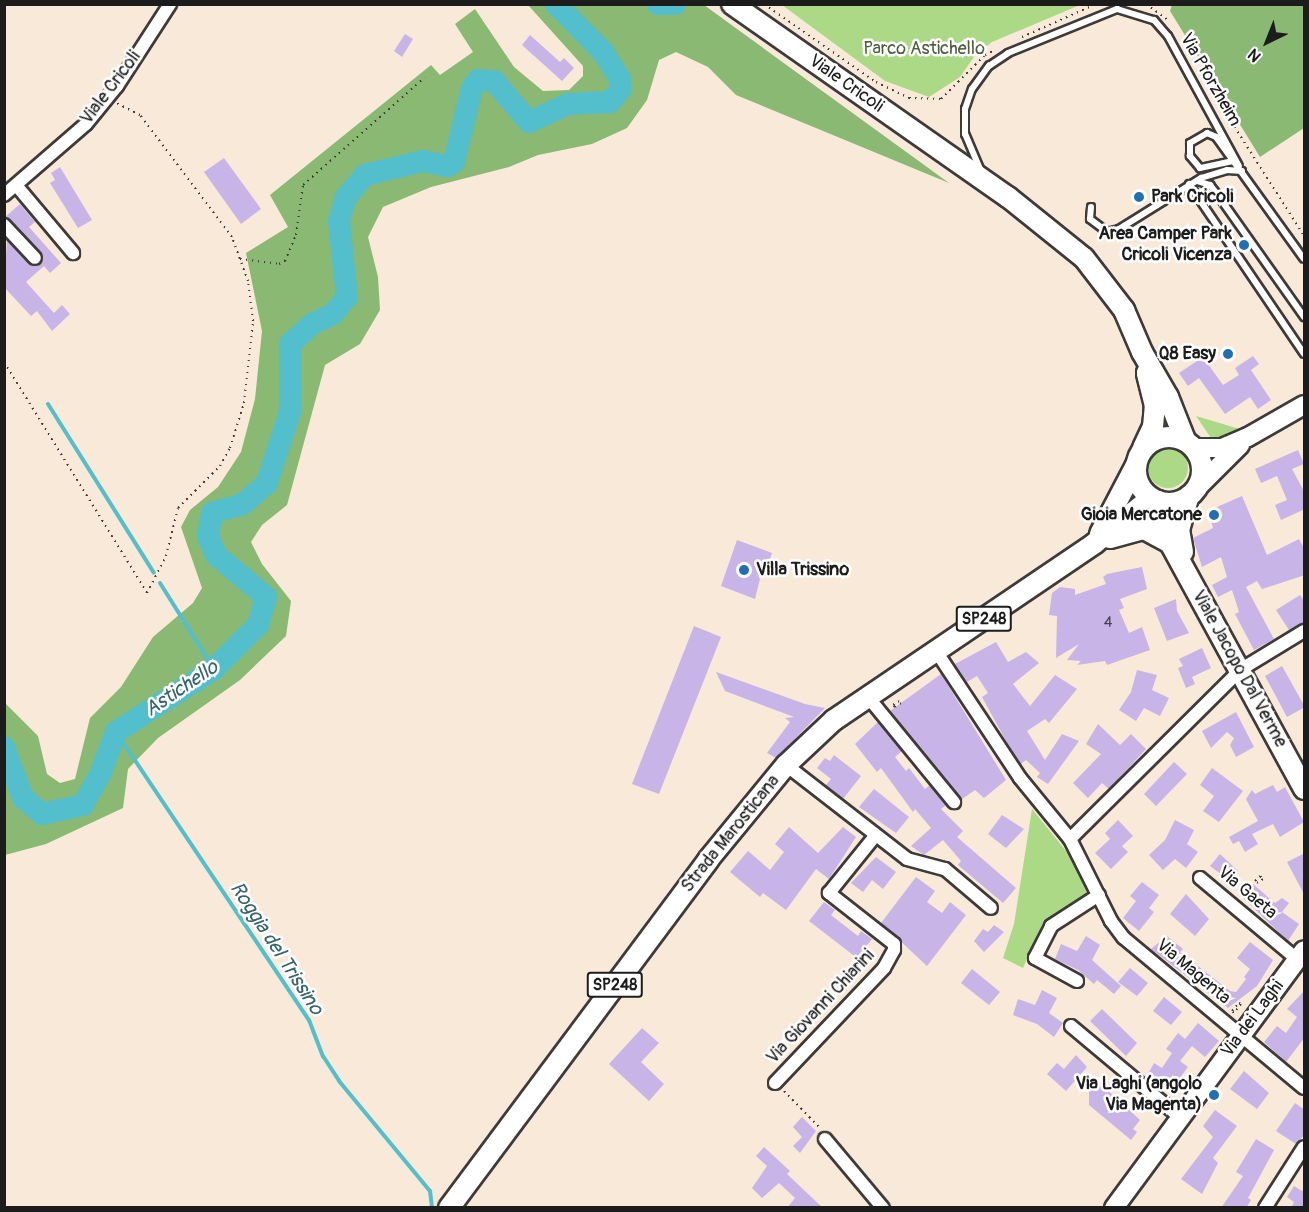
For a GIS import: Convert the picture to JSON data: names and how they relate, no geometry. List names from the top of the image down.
{
  "streets": {
    "main road": [
      "Viale Cricoli",
      "SP248",
      "Viale Jacopo Dal Verme",
      "Strada Marosticana"
    ],
    "street": [
      "Via Gaeta",
      "Via Magenta",
      "Via Giovanni Chiarini",
      "Via dei Laghi"
    ],
    "lane": ["Via Pforzheim"]
  },
  "crossings": [
    ["Via Pforzheim", "Viale Cricoli"],
    ["Viale Cricoli", "Viale Jacopo Dal Verme"],
    ["Viale Cricoli", "Strada Marosticana"],
    ["Viale Jacopo Dal Verme", "Strada Marosticana"],
    ["Strada Marosticana", "Via Magenta"],
    ["Via Gaeta", "Via dei Laghi"],
    ["Via Magenta", "Via dei Laghi"]
  ],
  "water": ["Astichello", "Roggia del Trissino"],
  "parks": ["Parco Astichello"],
  "places": [
    "Park Cricoli",
    "Area Camper Park Cricoli Vicenza",
    "Q8 Easy",
    "Gioia Mercatone",
    "Villa Trissino",
    "Via Laghi (angolo Via Magenta)"
  ],
  "house_numbers": ["4"],
  "north": "bottom left"
}
